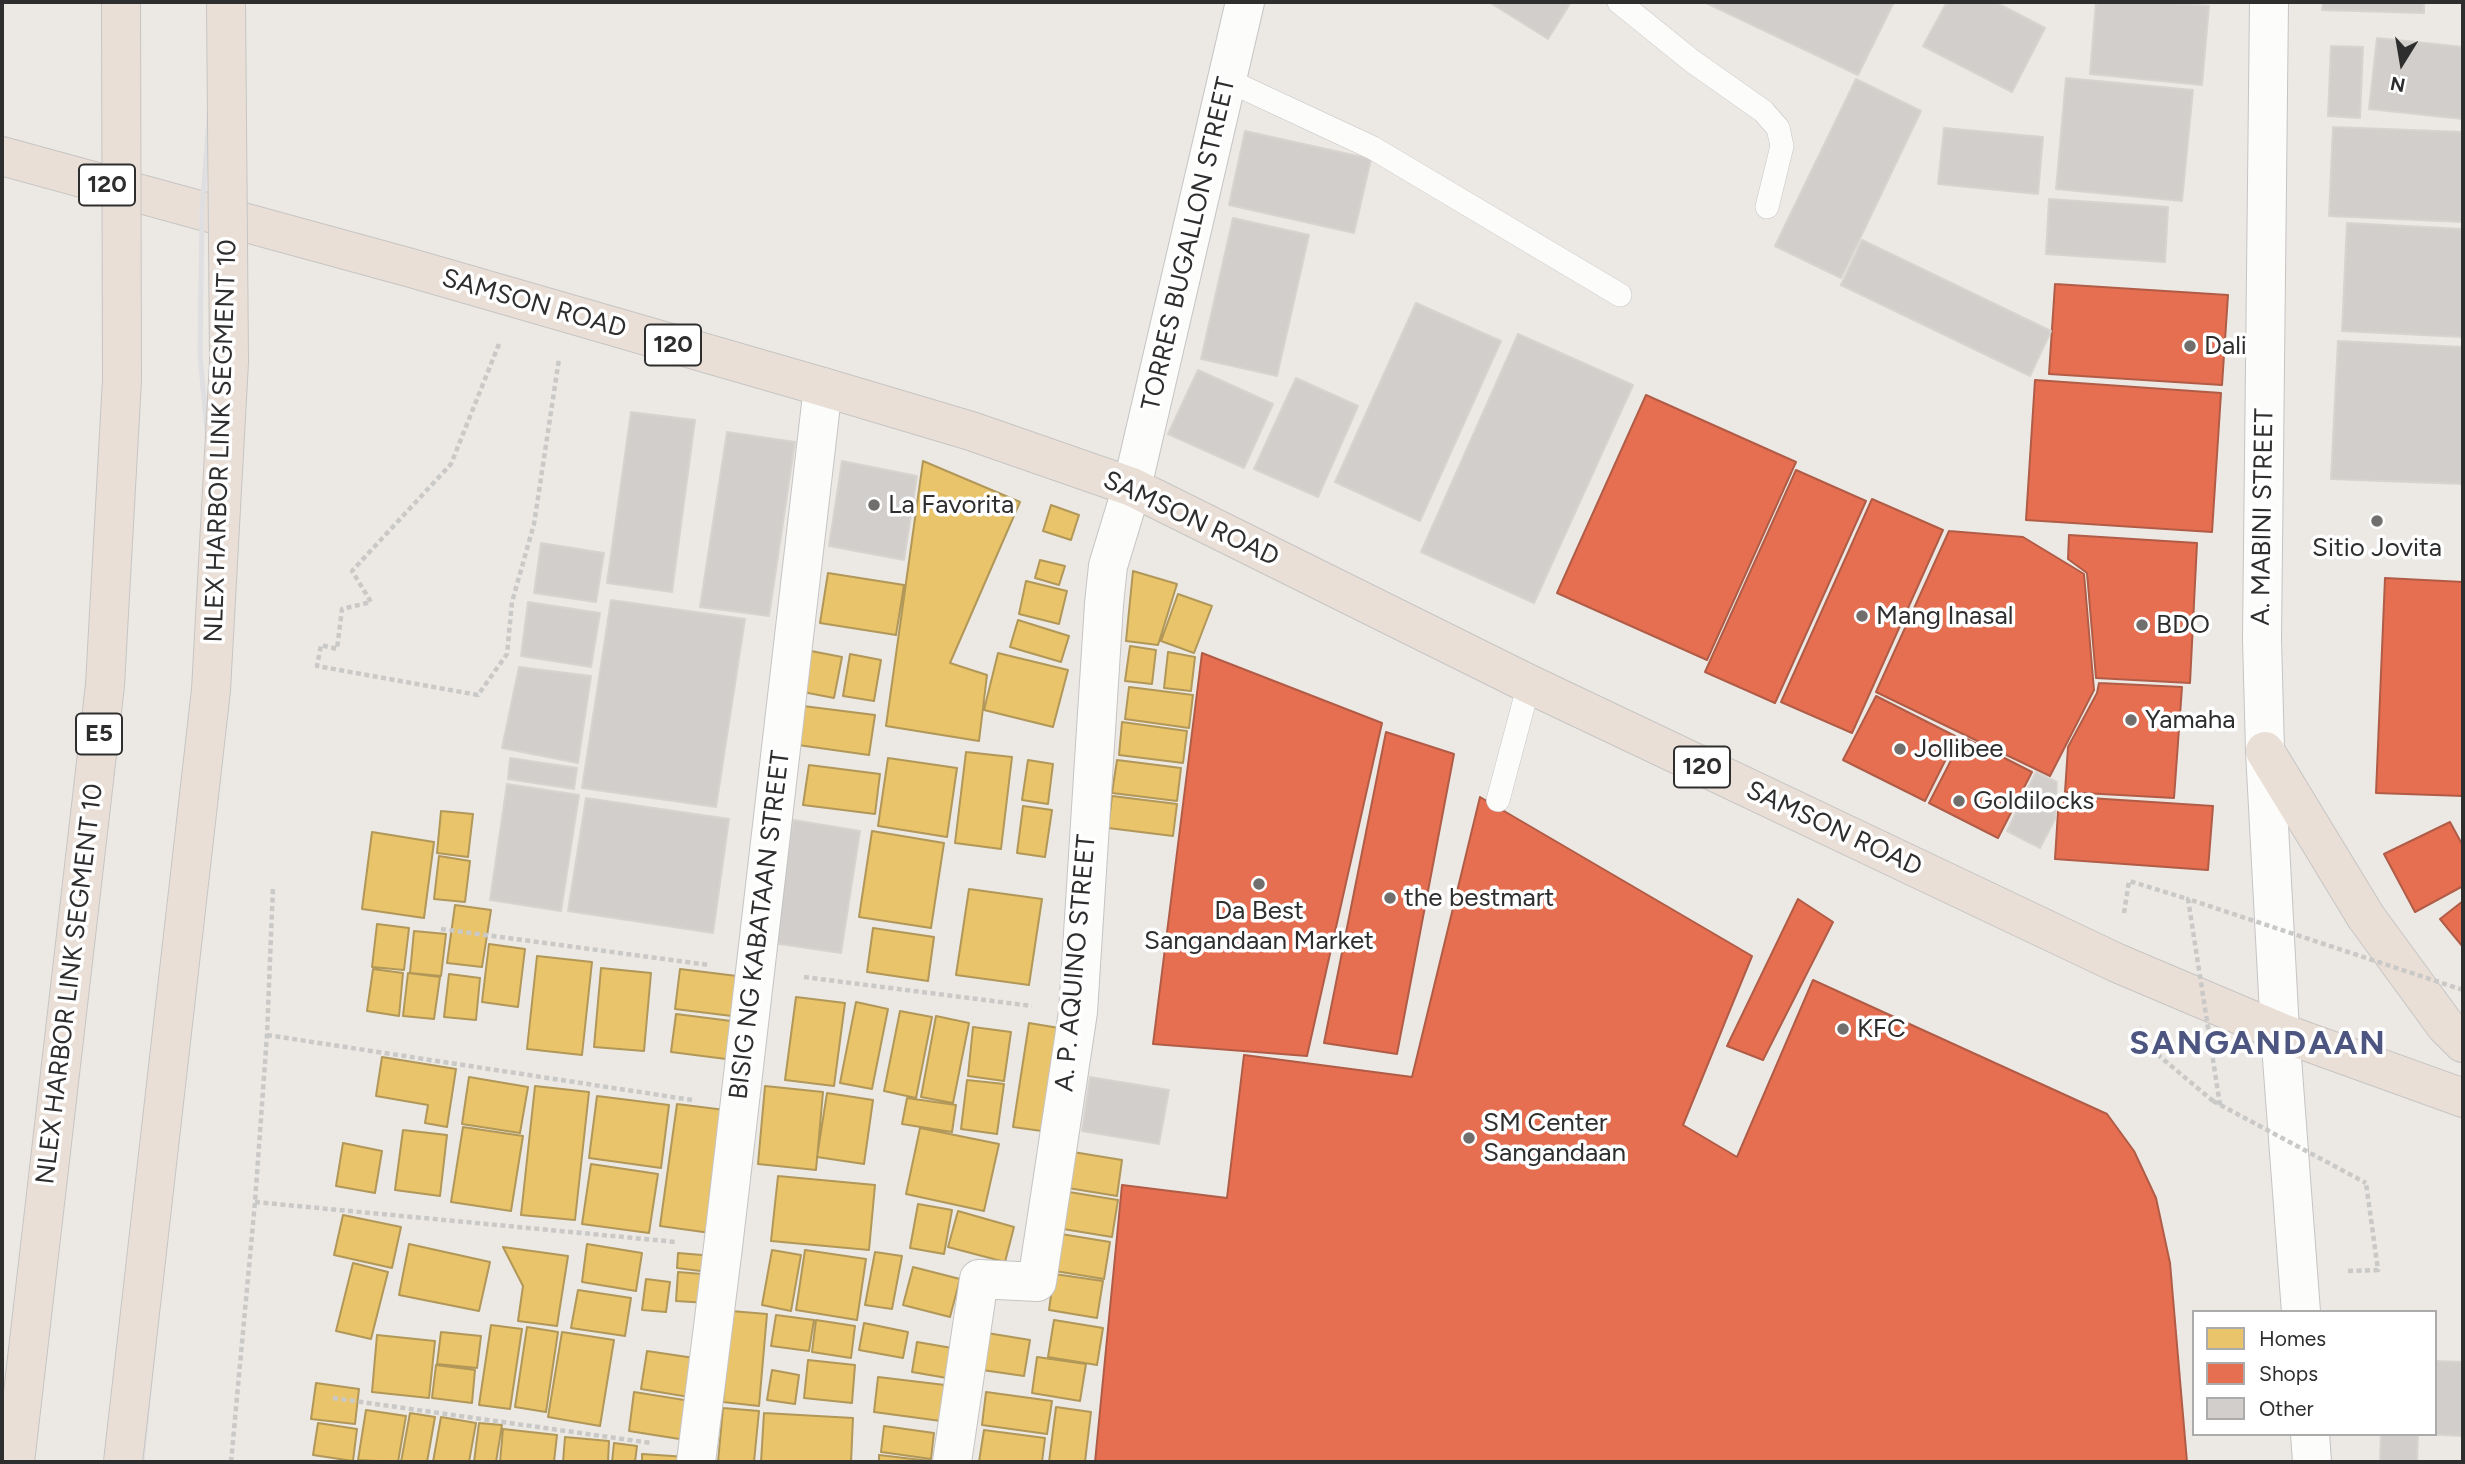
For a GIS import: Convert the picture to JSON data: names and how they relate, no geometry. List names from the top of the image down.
{
  "streets": {
    "highway": [
      "120",
      "SAMSON ROAD",
      "NLEX HARBOR LINK SEGMENT 10",
      "E5"
    ],
    "street": [
      "TORRES BUGALLON STREET",
      "A. MABINI STREET",
      "BISIG NG KABATAAN STREET",
      "A. P. AQUINO STREET"
    ]
  },
  "crossings": [
    ["120", "SAMSON ROAD"],
    ["120", "A. MABINI STREET"],
    ["TORRES BUGALLON STREET", "SAMSON ROAD"],
    ["TORRES BUGALLON STREET", "A. P. AQUINO STREET"],
    ["SAMSON ROAD", "A. MABINI STREET"],
    ["SAMSON ROAD", "BISIG NG KABATAAN STREET"],
    ["SAMSON ROAD", "A. P. AQUINO STREET"]
  ],
  "districts": ["SANGANDAAN"],
  "places": [
    "Dali",
    "La Favorita",
    "Sitio Jovita",
    "Mang Inasal",
    "BDO",
    "Yamaha",
    "Jollibee",
    "Goldilocks",
    "Da Best Sangandaan Market",
    "the bestmart",
    "KFC",
    "SM Center Sangandaan"
  ],
  "legend": ["Homes", "Shops", "Other"],
  "north": "bottom"
}
